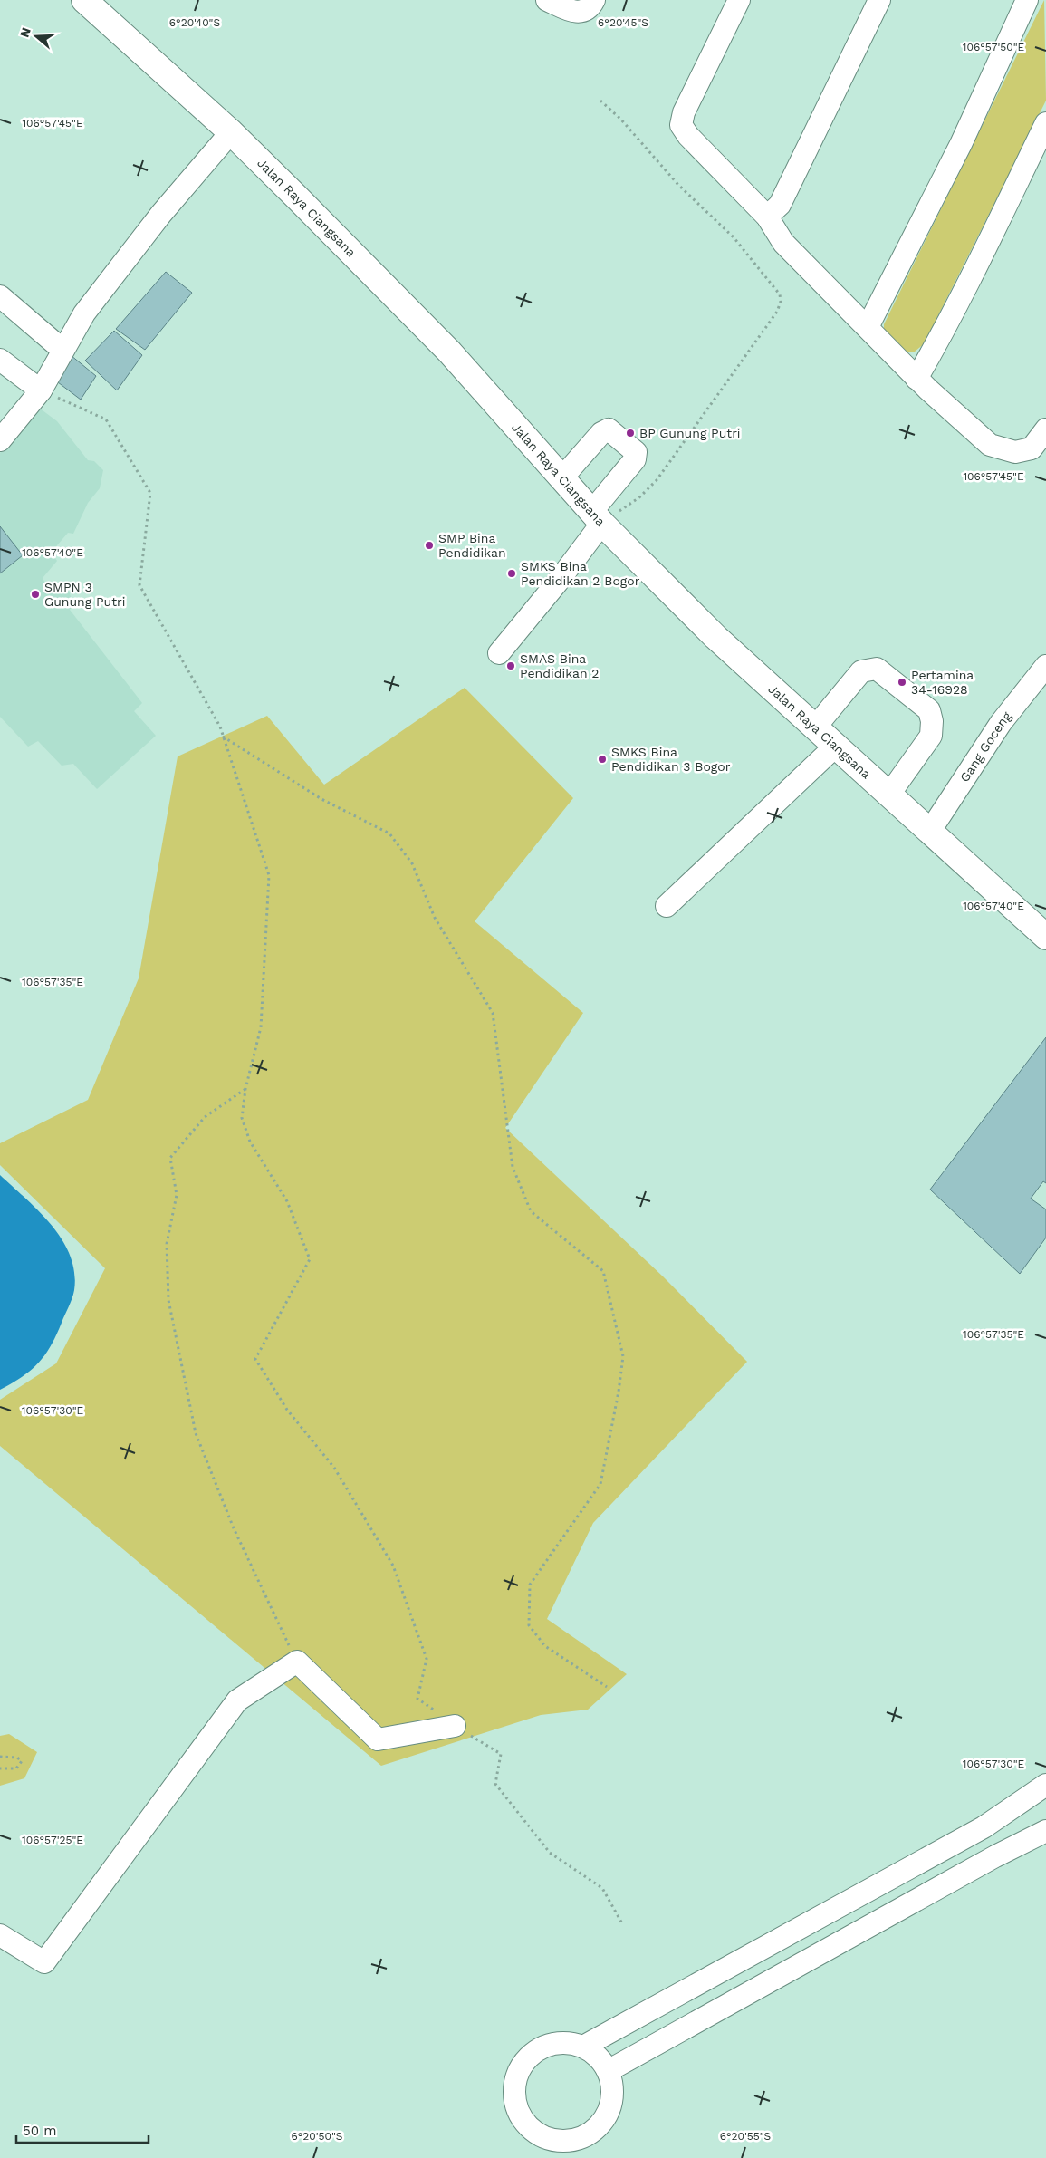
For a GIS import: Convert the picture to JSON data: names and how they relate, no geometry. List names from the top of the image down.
{
  "streets": {
    "main road": ["Jalan Raya Ciangsana"],
    "street": ["Gang Goceng"]
  },
  "crossings": [
    ["Jalan Raya Ciangsana", "Gang Goceng"]
  ],
  "places": [
    "BP Gunung Putri",
    "SMP Bina Pendidikan",
    "SMKS Bina Pendidikan 2 Bogor",
    "SMPN 3 Gunung Putri",
    "SMAS Bina Pendidikan 2",
    "Pertamina 34-16928",
    "SMKS Bina Pendidikan 3 Bogor"
  ],
  "scale_bar": "50 m",
  "north": "left",
  "coordinates": [
    "6°20'40\"S",
    "6°20'45\"S",
    "106°57'50\"E",
    "106°57'45\"E",
    "106°57'40\"E",
    "106°57'35\"E",
    "106°57'30\"E",
    "106°57'25\"E",
    "6°20'50\"S",
    "6°20'55\"S"
  ]
}
